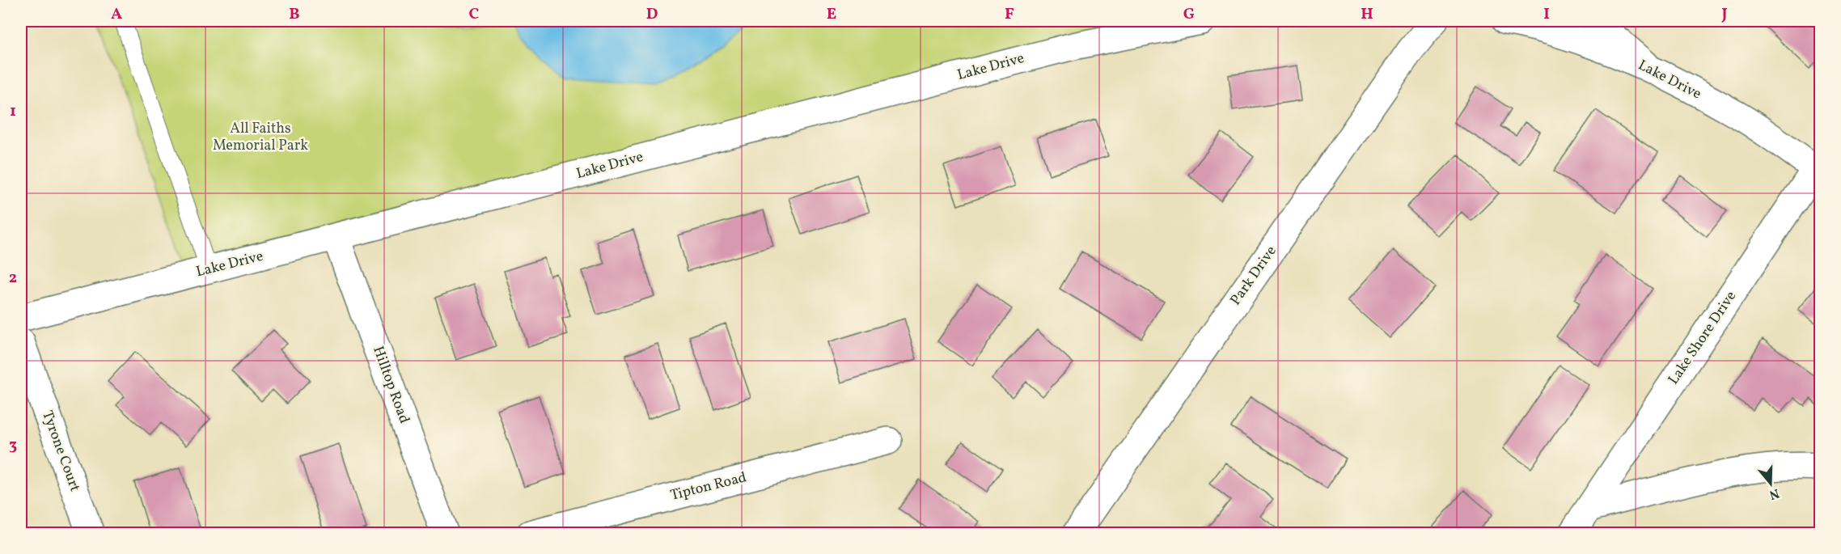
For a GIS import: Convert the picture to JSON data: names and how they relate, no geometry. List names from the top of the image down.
{
  "streets": {
    "street": [
      "Lake Drive",
      "Park Drive",
      "Lake Shore Drive",
      "Hilltop Road",
      "Tyrone Court",
      "Tipton Road"
    ]
  },
  "crossings": [
    ["Lake Drive", "Lake Shore Drive"],
    ["Lake Drive", "Hilltop Road"]
  ],
  "parks": ["All Faiths Memorial Park"],
  "north": "bottom",
  "grid": {
    "columns": [
      "A",
      "B",
      "C",
      "D",
      "E",
      "F",
      "G",
      "H",
      "I",
      "J"
    ],
    "rows": ["1", "2", "3"]
  }
}
